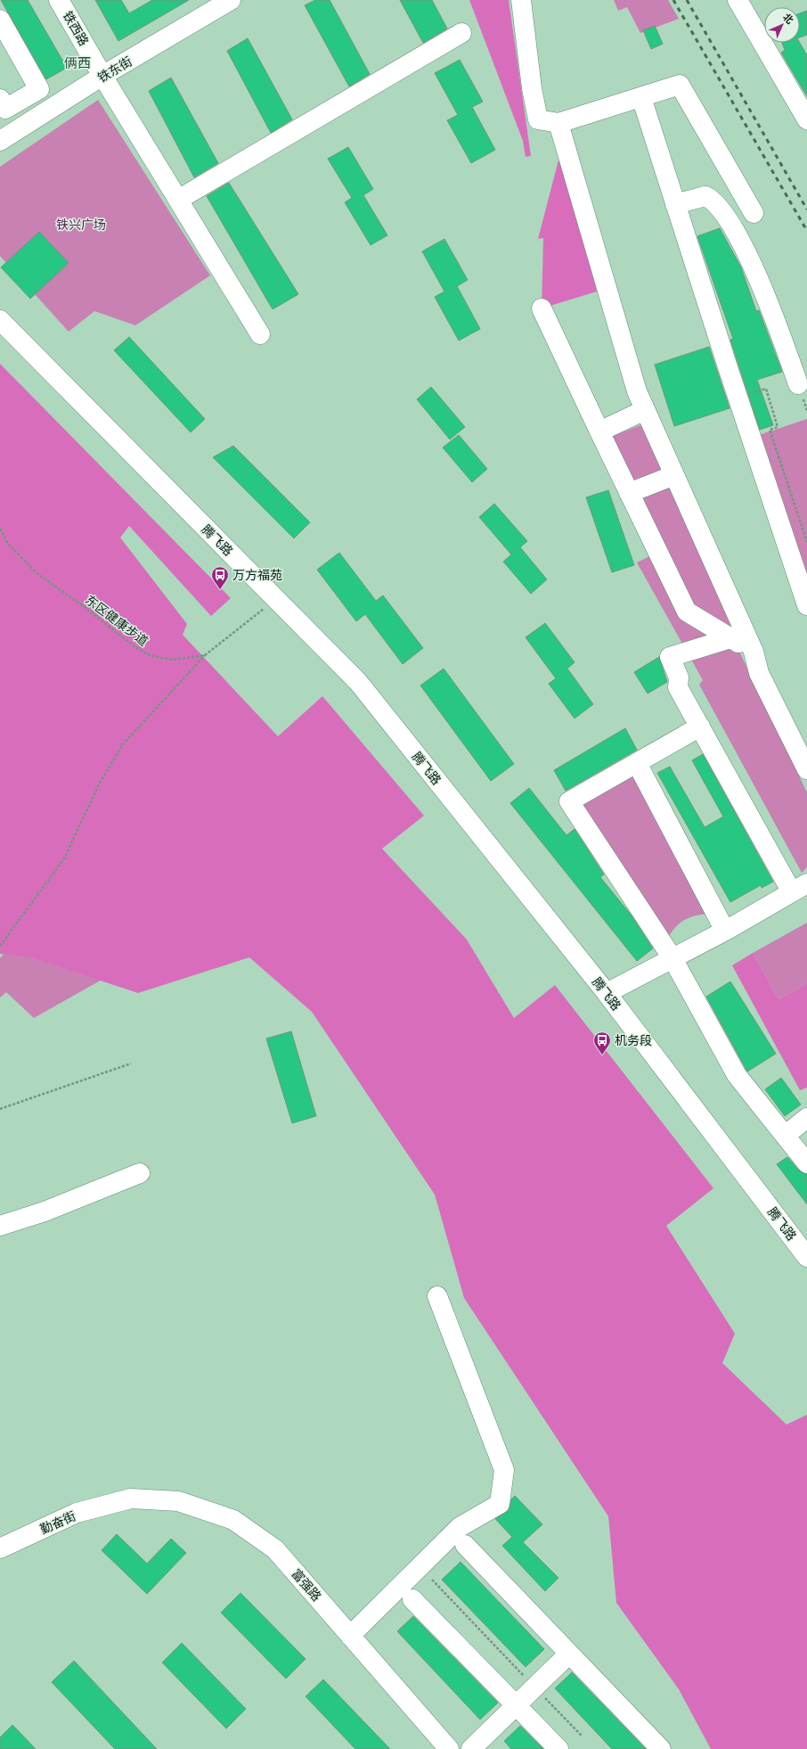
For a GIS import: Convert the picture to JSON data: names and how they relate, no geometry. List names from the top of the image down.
{
  "streets": {
    "street": [
      "铁西路",
      "铁东街",
      "腾飞路",
      "勤奋街",
      "富强路"
    ],
    "path": ["东区健康步道"]
  },
  "crossings": [
    ["铁西路", "铁东街"],
    ["勤奋街", "富强路"]
  ],
  "districts": ["俩西"],
  "parks": ["铁兴广场"],
  "places": {
    "bus stop": ["万方福苑", "机务段"]
  },
  "north": "top right"
}
